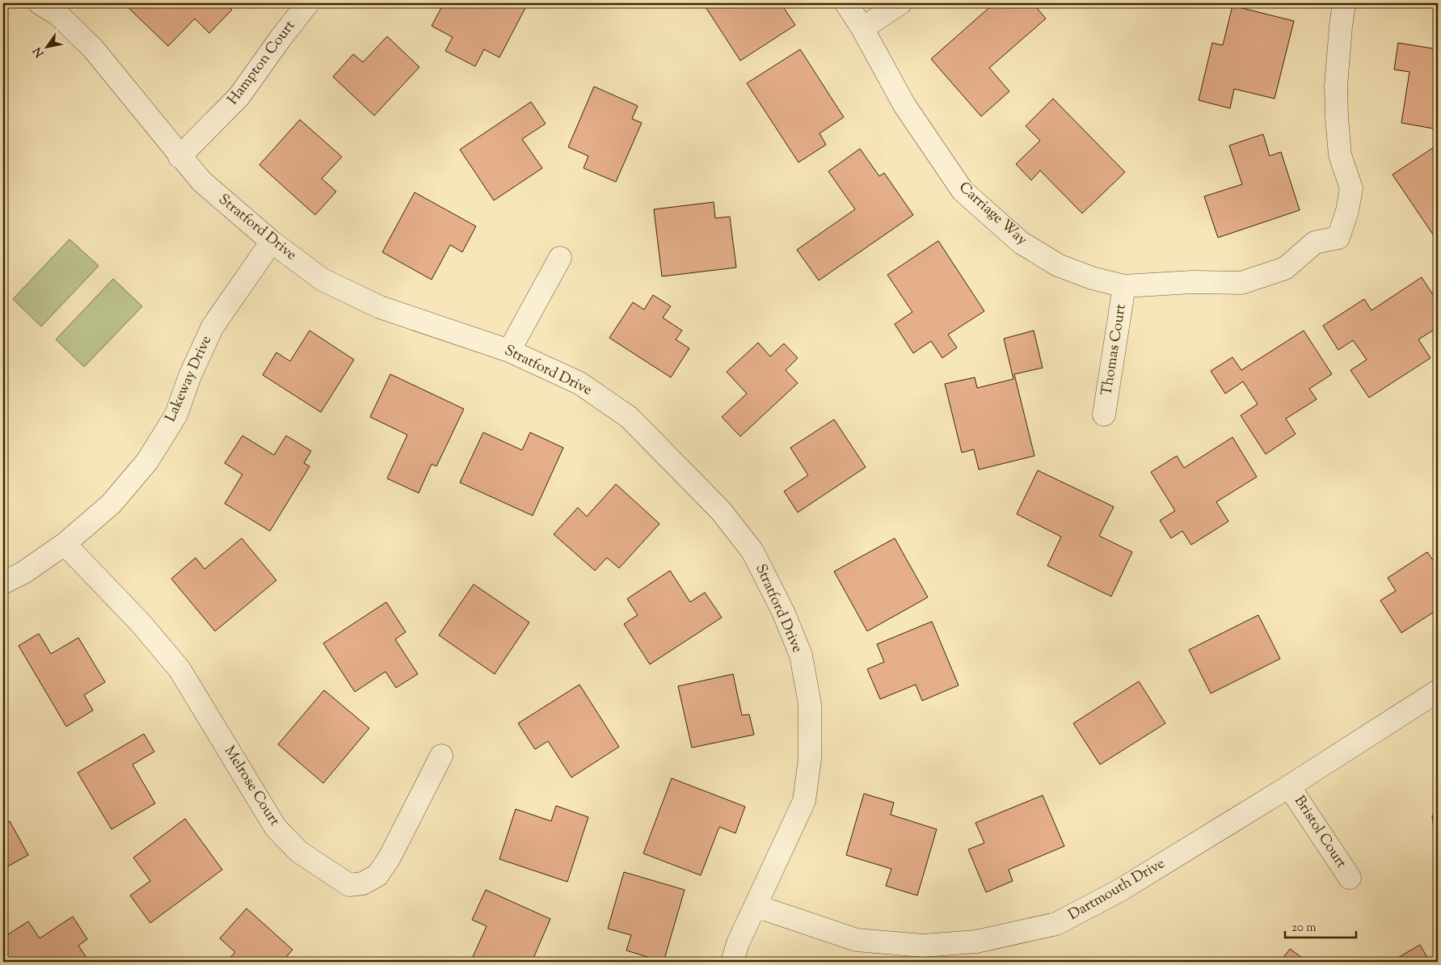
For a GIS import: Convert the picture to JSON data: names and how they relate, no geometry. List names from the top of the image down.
{
  "streets": {
    "street": [
      "Hampton Court",
      "Carriage Way",
      "Stratford Drive",
      "Thomas Court",
      "Lakeway Drive",
      "Melrose Court",
      "Bristol Court",
      "Dartmouth Drive"
    ]
  },
  "crossings": [
    ["Hampton Court", "Stratford Drive"],
    ["Carriage Way", "Thomas Court"],
    ["Stratford Drive", "Lakeway Drive"],
    ["Stratford Drive", "Dartmouth Drive"],
    ["Lakeway Drive", "Melrose Court"],
    ["Bristol Court", "Dartmouth Drive"]
  ],
  "scale_bar": "20 m",
  "north": "bottom left"
}
